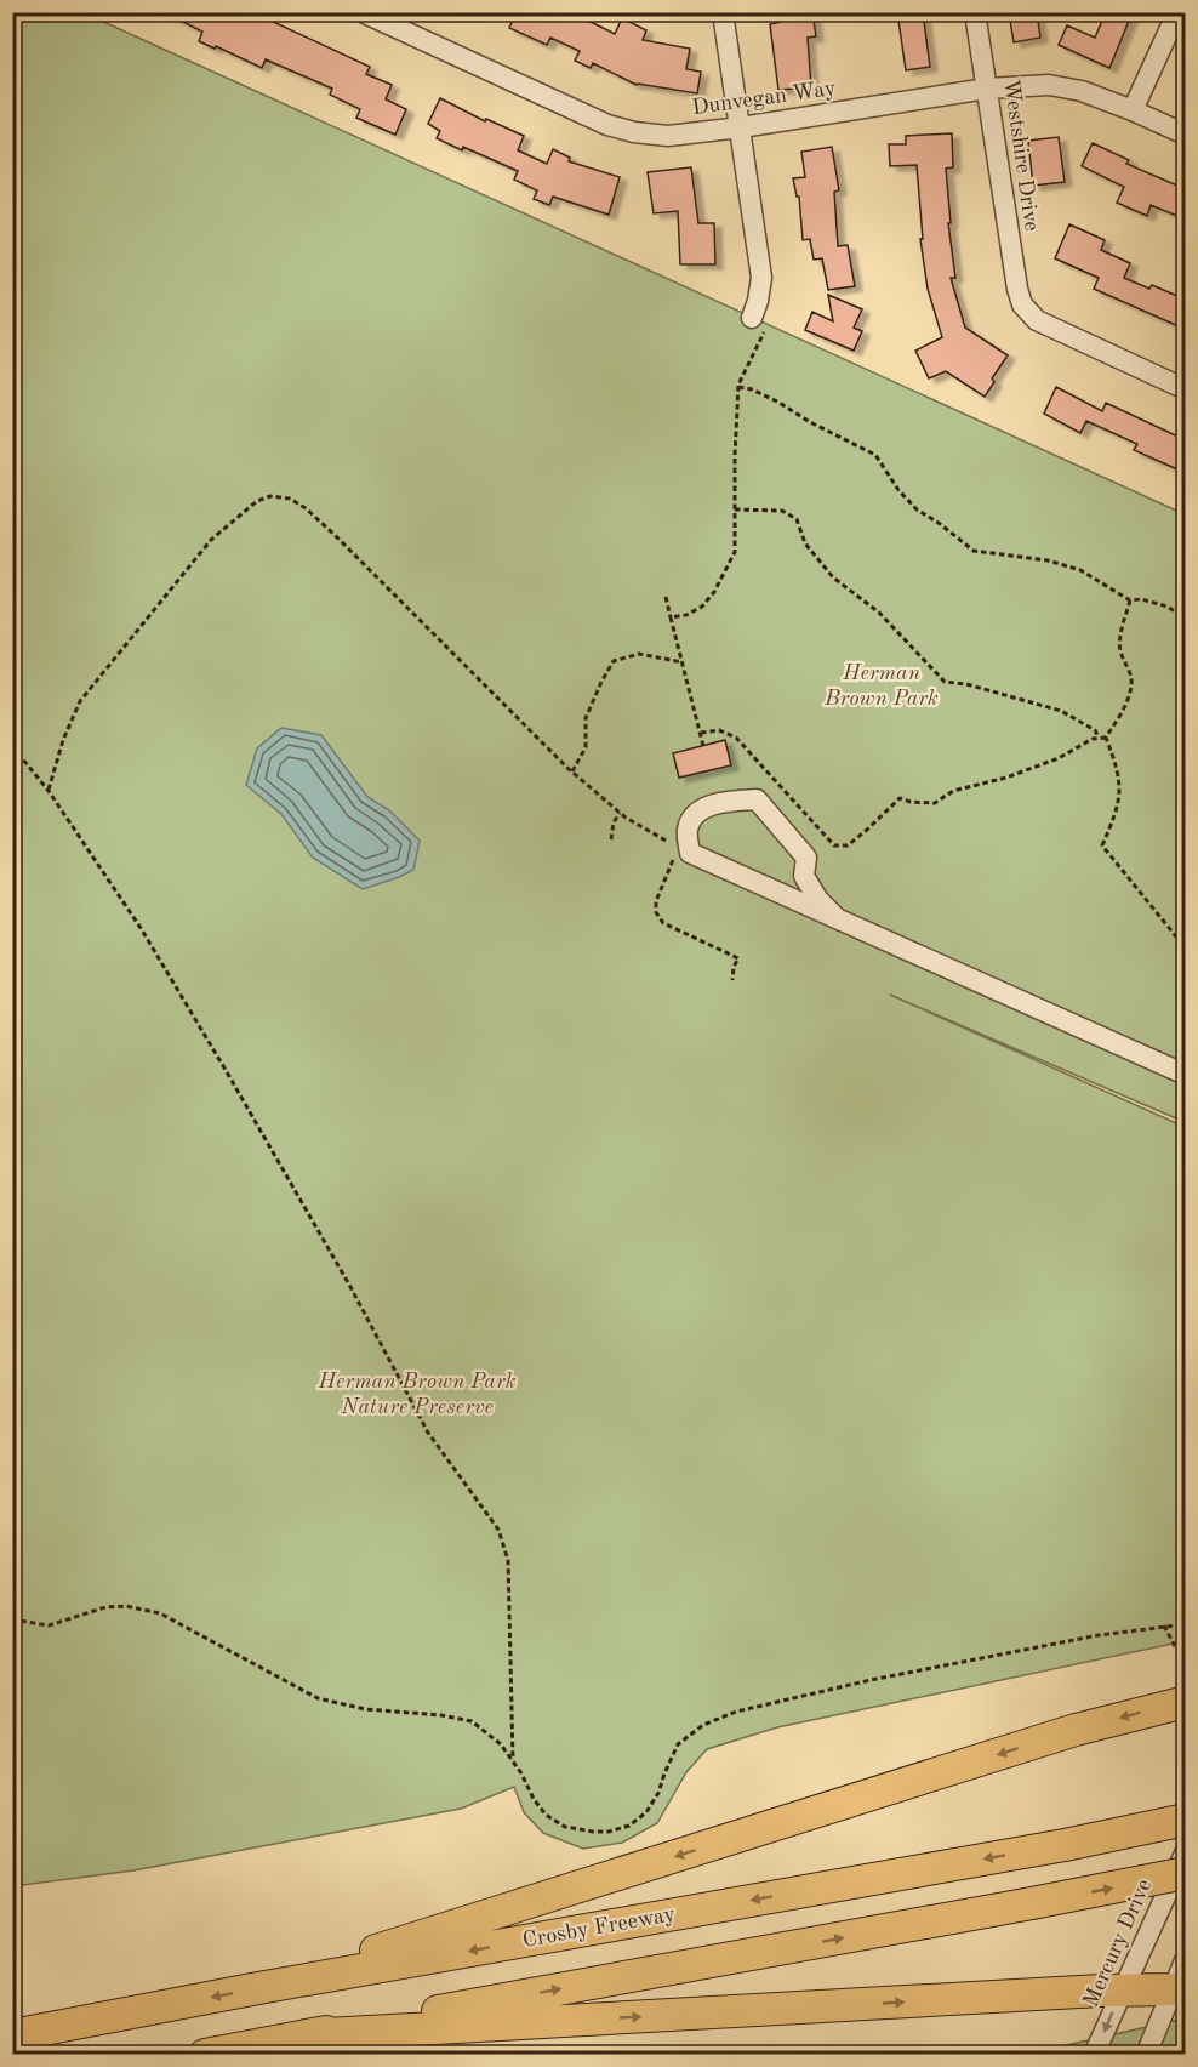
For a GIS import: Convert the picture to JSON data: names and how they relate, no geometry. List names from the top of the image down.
{
  "streets": {
    "highway": ["Crosby Freeway"],
    "street": ["Dunvegan Way", "Westshire Drive", "Mercury Drive"]
  },
  "crossings": [
    ["Dunvegan Way", "Westshire Drive"]
  ],
  "parks": ["Herman Brown Park", "Herman Brown Park Nature Preserve"]
}
